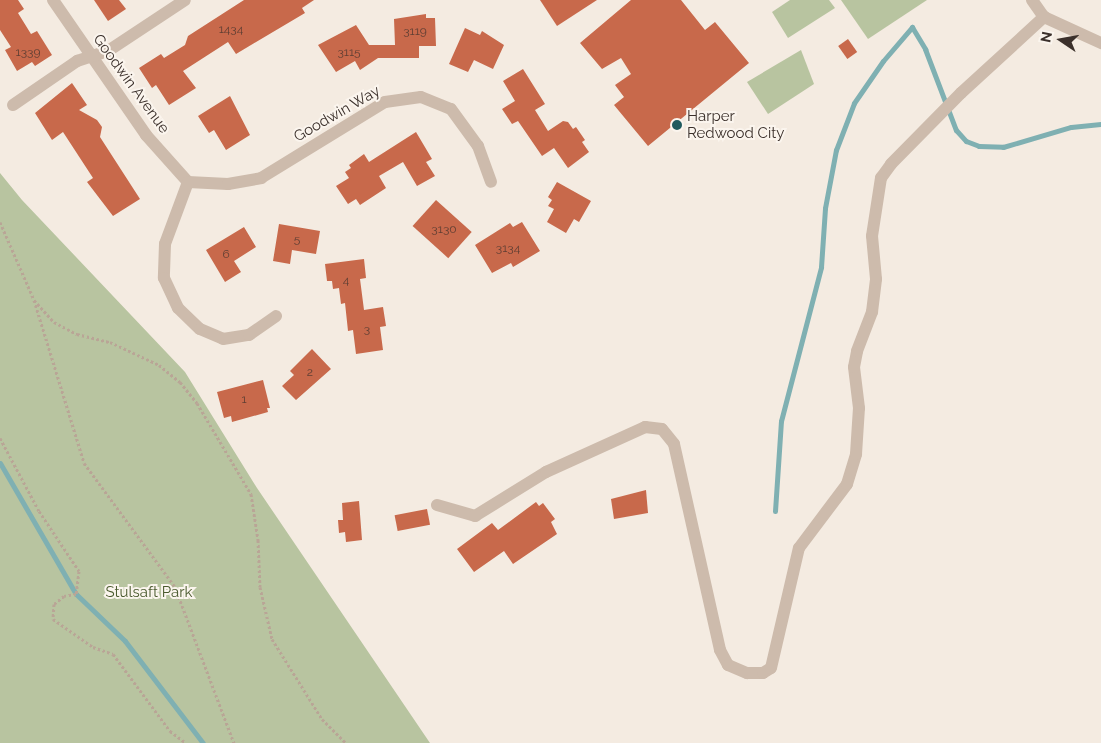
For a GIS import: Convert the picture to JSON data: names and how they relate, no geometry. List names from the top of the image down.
{
  "streets": {
    "street": ["Goodwin Avenue", "Goodwin Way"]
  },
  "crossings": [
    ["Goodwin Avenue", "Goodwin Way"]
  ],
  "parks": ["Stulsaft Park"],
  "places": ["Harper Redwood City"],
  "house_numbers": [
    "1434",
    "3119",
    "1339",
    "3115",
    "3130",
    "5",
    "3134",
    "6",
    "4",
    "3",
    "2",
    "1"
  ],
  "north": "left"
}
